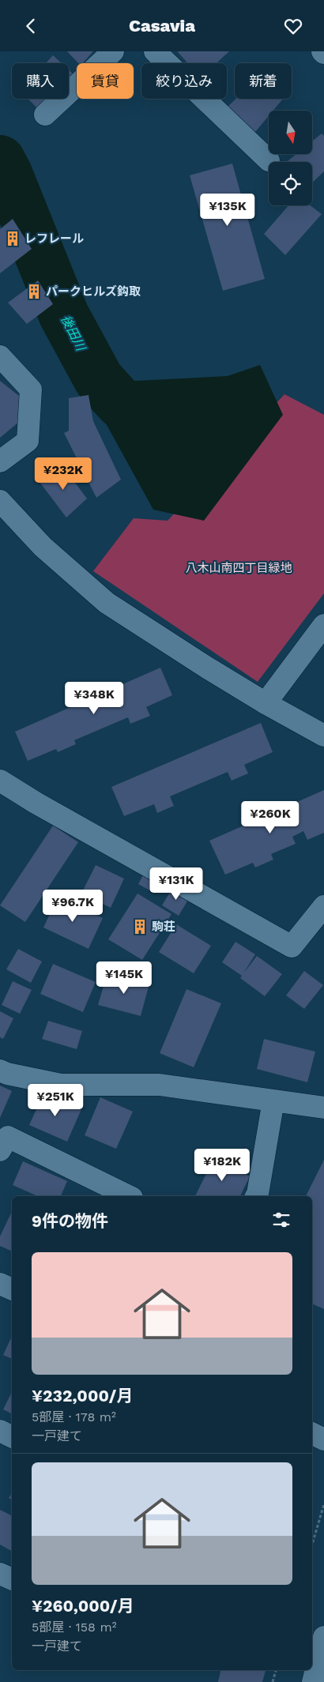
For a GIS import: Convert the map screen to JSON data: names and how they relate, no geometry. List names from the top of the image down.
{
  "water": ["後田川"],
  "parks": ["八木山南四丁目緑地"],
  "places": {
    "building": ["レフレール", "パークヒルズ鈎取", "駒荘"]
  },
  "north": "bottom",
  "page": {
    "header": "Casavia",
    "chip": [
      "購入",
      "賃貸",
      "絞り込み",
      "新着"
    ],
    "price": [
      "¥135K",
      "¥232K",
      "¥348K",
      "¥260K",
      "¥131K",
      "¥96.7K",
      "¥145K",
      "¥251K",
      "¥182K"
    ],
    "heading": "9件の物件",
    "list": [
      {
        "name": "¥232,000/月",
        "note": "5部屋 · 178 m² · 一戸建て"
      },
      {
        "name": "¥260,000/月",
        "note": "5部屋 · 158 m² · 一戸建て"
      }
    ]
  }
}
